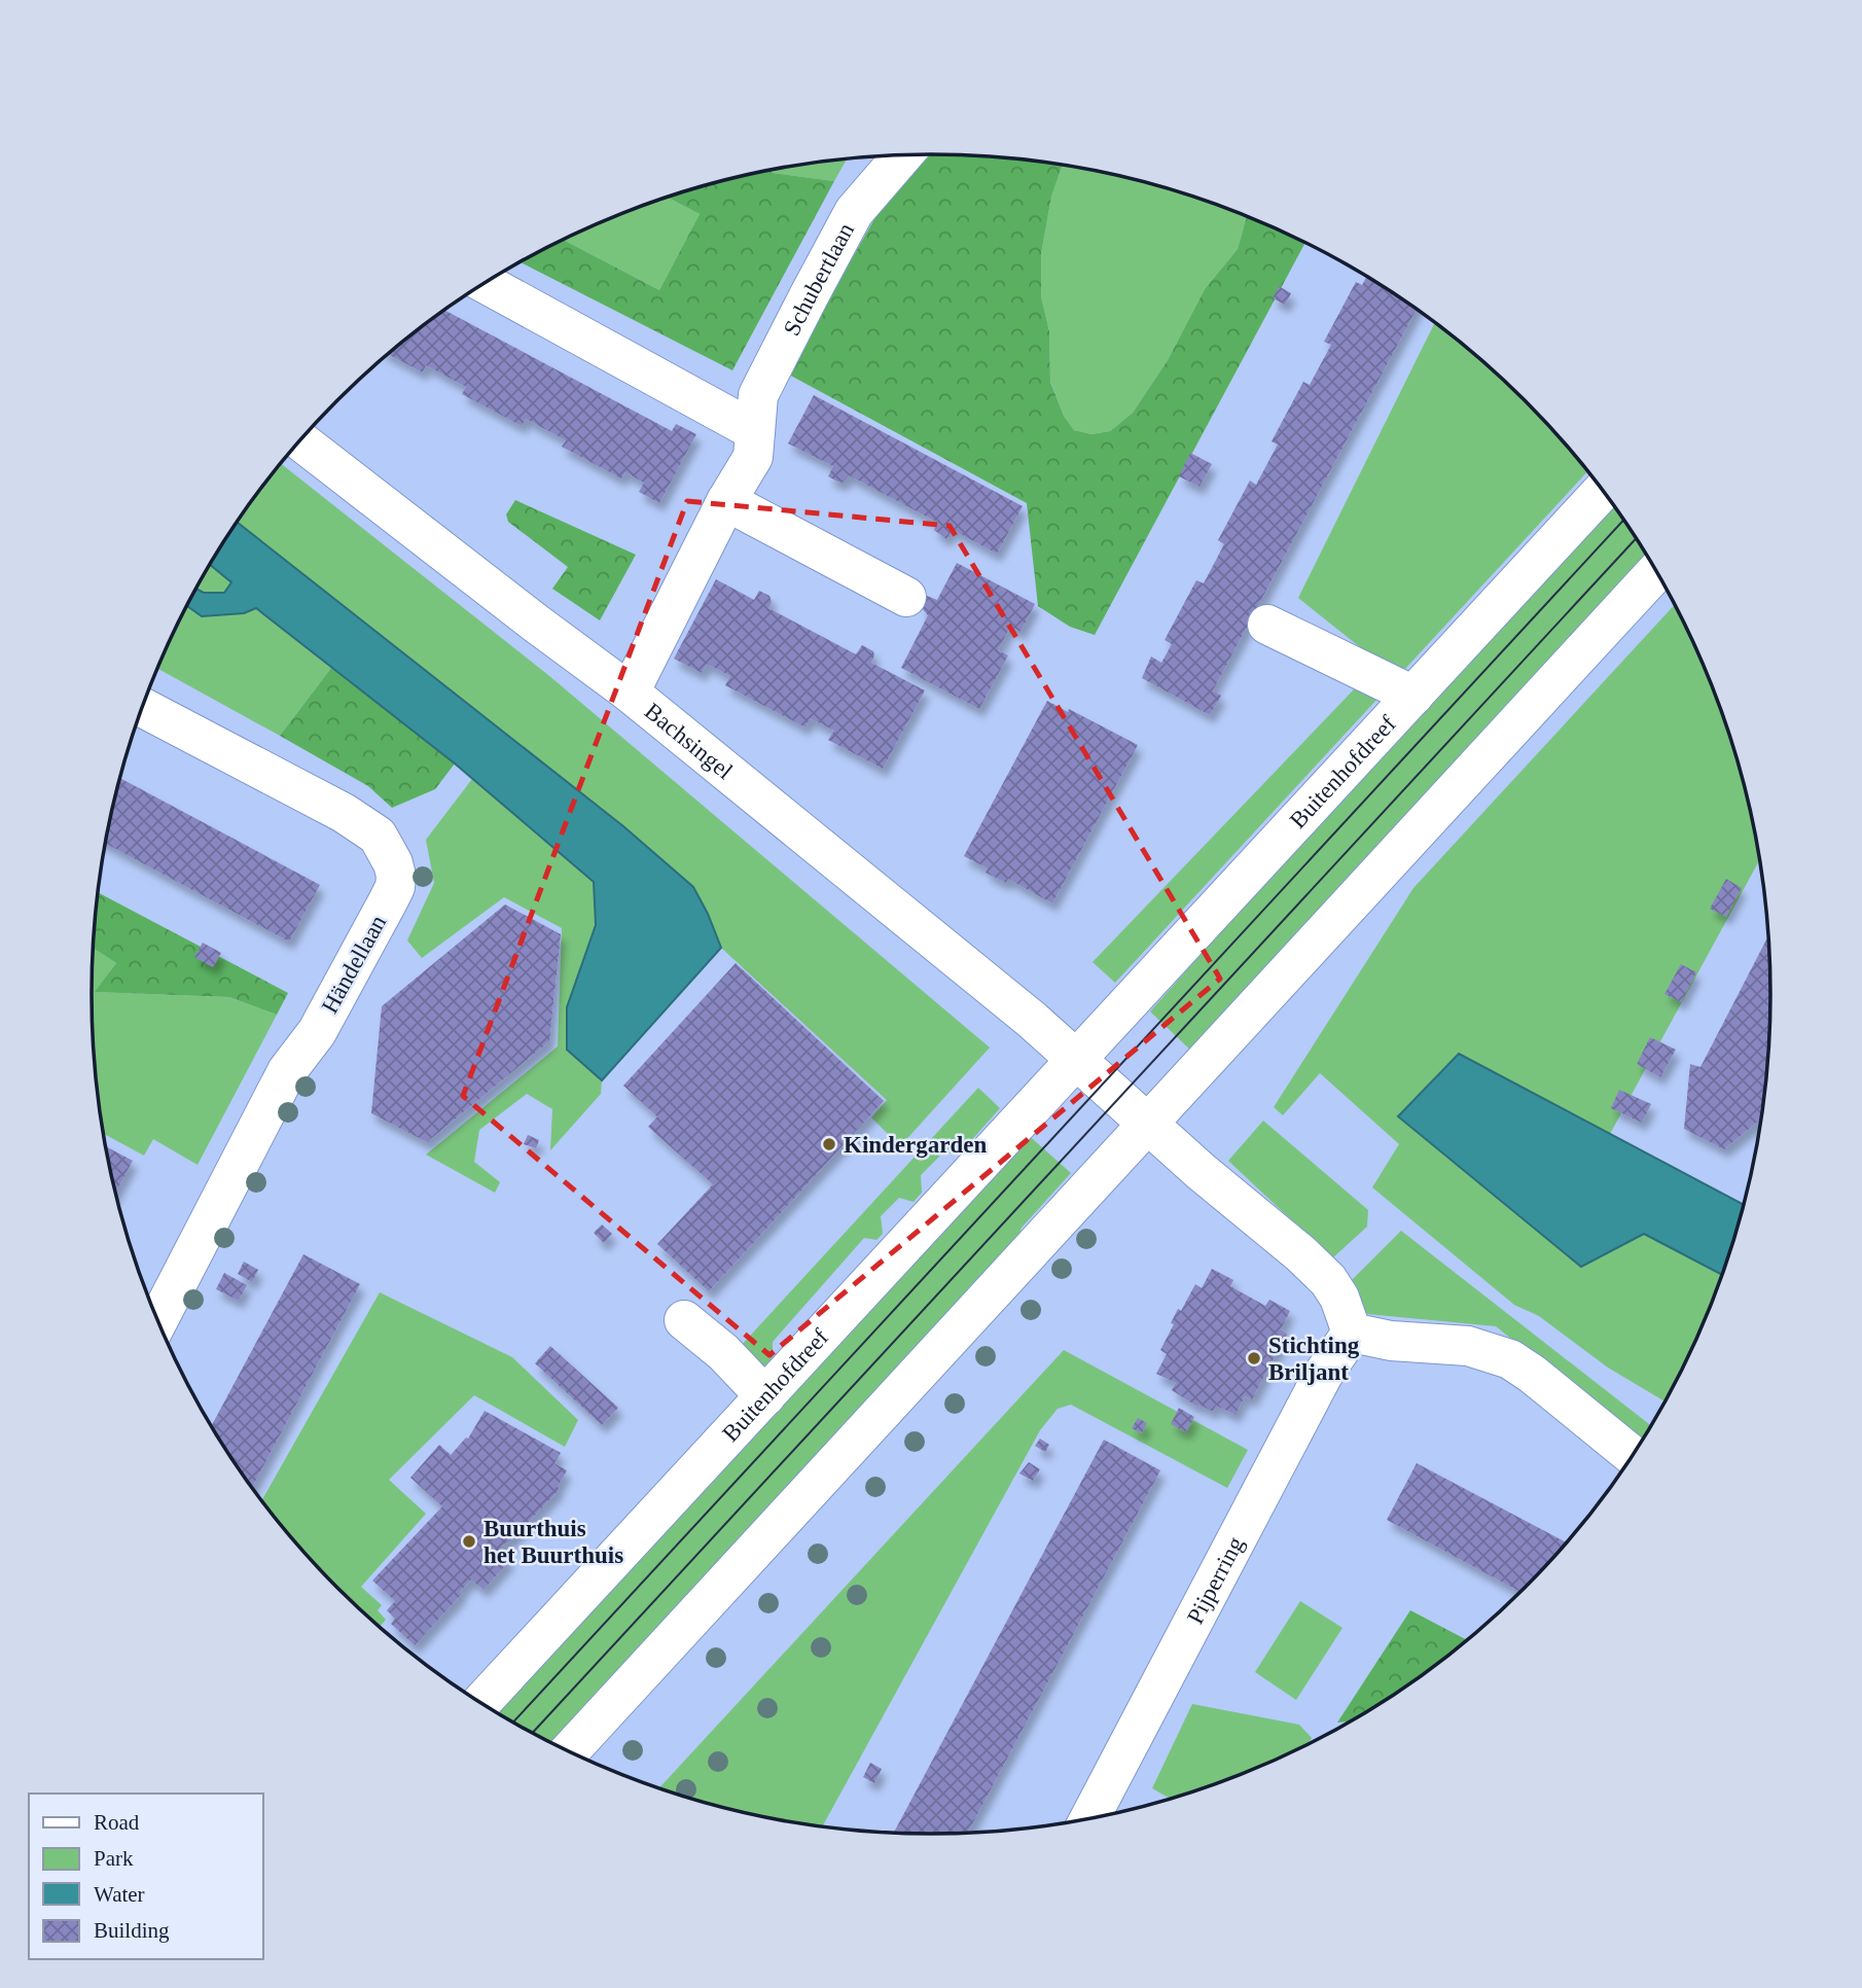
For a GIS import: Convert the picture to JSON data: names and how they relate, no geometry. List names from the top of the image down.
{
  "streets": {
    "street": [
      "Schubertlaan",
      "Bachsingel",
      "Buitenhofdreef",
      "Händellaan",
      "Pijperring"
    ]
  },
  "crossings": [
    ["Schubertlaan", "Bachsingel"],
    ["Bachsingel", "Buitenhofdreef"]
  ],
  "places": ["Kindergarden", "Stichting Briljant", "Buurthuis het Buurthuis"],
  "legend": [
    "Road",
    "Park",
    "Water",
    "Building"
  ]
}
